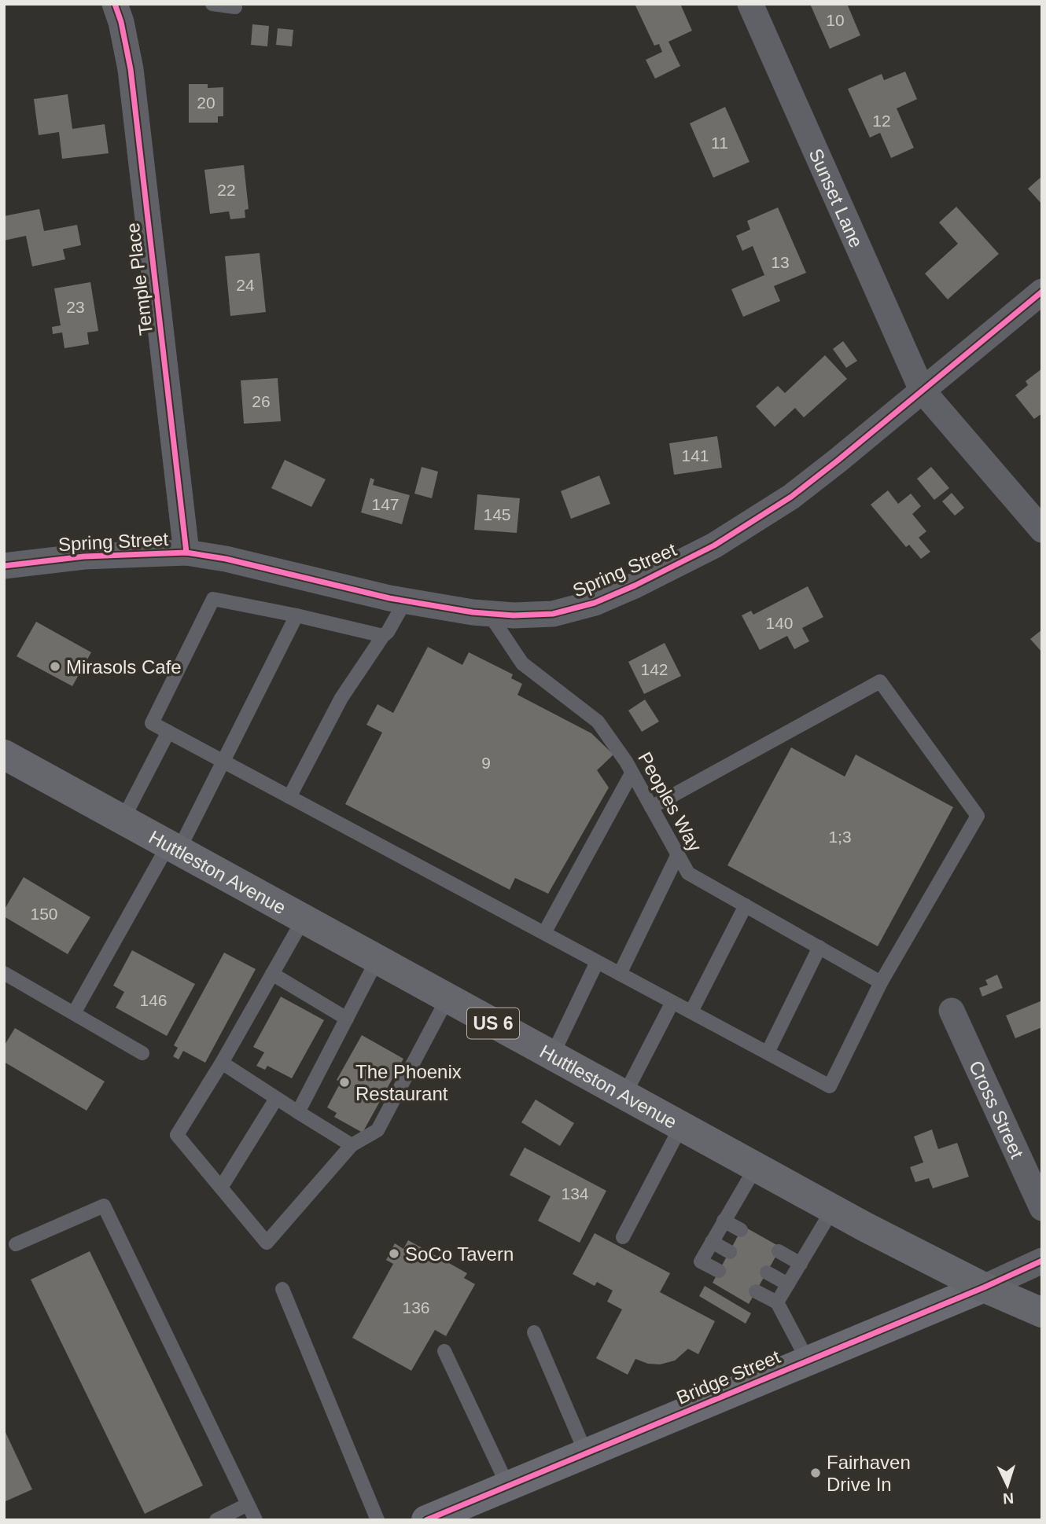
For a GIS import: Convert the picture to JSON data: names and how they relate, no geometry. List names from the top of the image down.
{
  "streets": {
    "highway": ["Huttleston Avenue", "US 6"],
    "street": [
      "Sunset Lane",
      "Temple Place",
      "Spring Street",
      "Cross Street",
      "Bridge Street"
    ],
    "lane": ["Peoples Way"]
  },
  "crossings": [
    ["Sunset Lane", "Spring Street"],
    ["Temple Place", "Spring Street"],
    ["Spring Street", "Peoples Way"],
    ["Huttleston Avenue", "US 6"],
    ["Huttleston Avenue", "Bridge Street"],
    ["US 6", "Bridge Street"]
  ],
  "places": [
    "Mirasols Cafe",
    "The Phoenix Restaurant",
    "SoCo Tavern",
    "Fairhaven Drive In"
  ],
  "house_numbers": [
    "10",
    "20",
    "12",
    "11",
    "22",
    "13",
    "24",
    "23",
    "26",
    "141",
    "147",
    "145",
    "140",
    "142",
    "9",
    "1;3",
    "150",
    "146",
    "134",
    "136"
  ],
  "north": "bottom"
}
